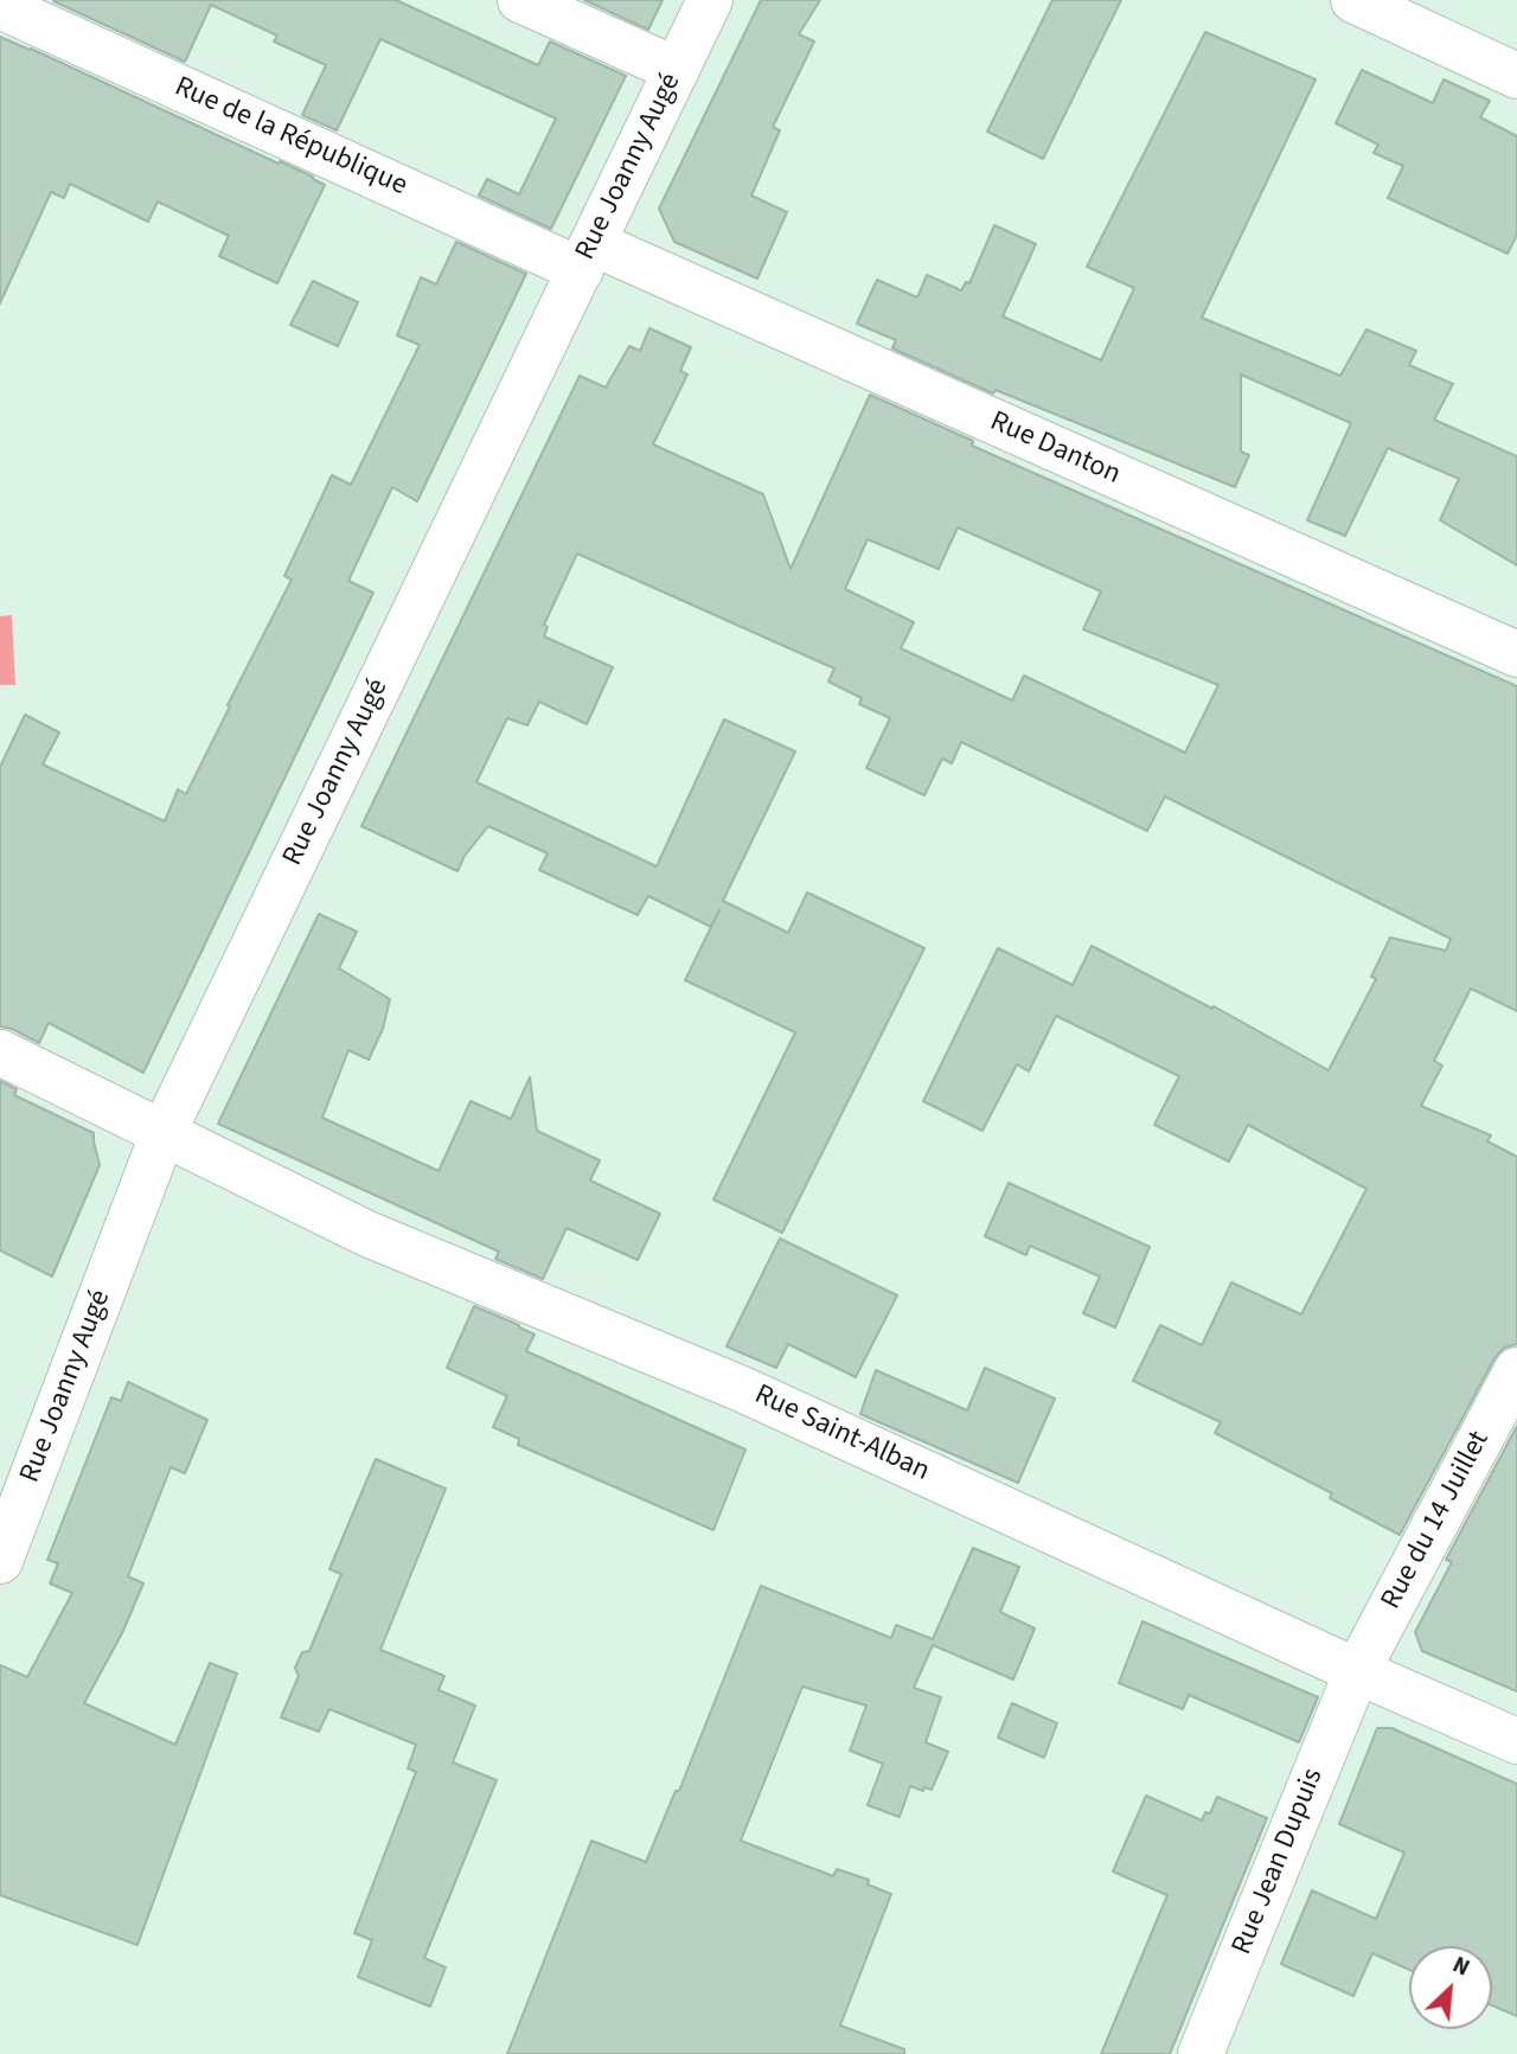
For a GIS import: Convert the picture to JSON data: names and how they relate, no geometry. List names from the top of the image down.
{
  "streets": {
    "street": [
      "Rue de la République",
      "Rue Joanny Augé",
      "Rue Danton",
      "Rue Saint-Alban",
      "Rue du 14 Juillet",
      "Rue Jean Dupuis"
    ]
  },
  "crossings": [
    ["Rue de la République", "Rue Joanny Augé"],
    ["Rue de la République", "Rue Danton"],
    ["Rue Joanny Augé", "Rue Danton"],
    ["Rue Joanny Augé", "Rue Saint-Alban"],
    ["Rue Saint-Alban", "Rue du 14 Juillet"],
    ["Rue Saint-Alban", "Rue Jean Dupuis"],
    ["Rue du 14 Juillet", "Rue Jean Dupuis"]
  ],
  "north": "top right"
}
